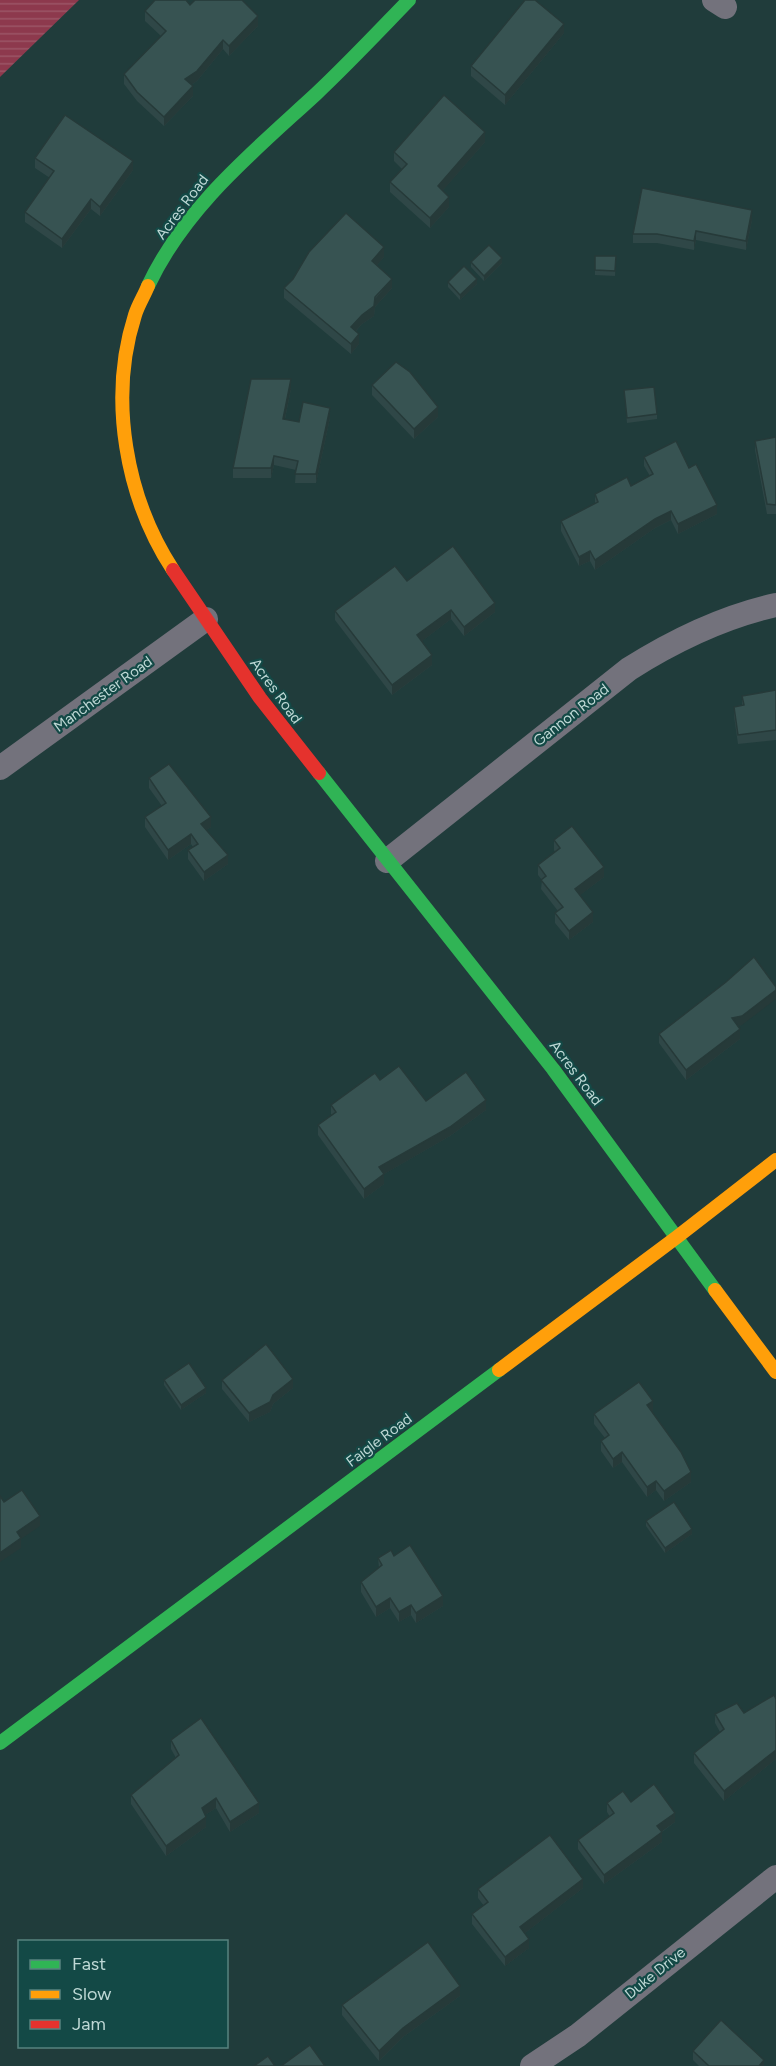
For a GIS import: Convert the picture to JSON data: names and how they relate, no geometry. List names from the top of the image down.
{
  "streets": {
    "street": [
      "Acres Road",
      "Manchester Road",
      "Gannon Road",
      "Faigle Road",
      "Duke Drive"
    ]
  },
  "crossings": [
    ["Acres Road", "Manchester Road"],
    ["Acres Road", "Gannon Road"],
    ["Acres Road", "Faigle Road"]
  ],
  "legend": ["Fast", "Slow", "Jam"]
}
